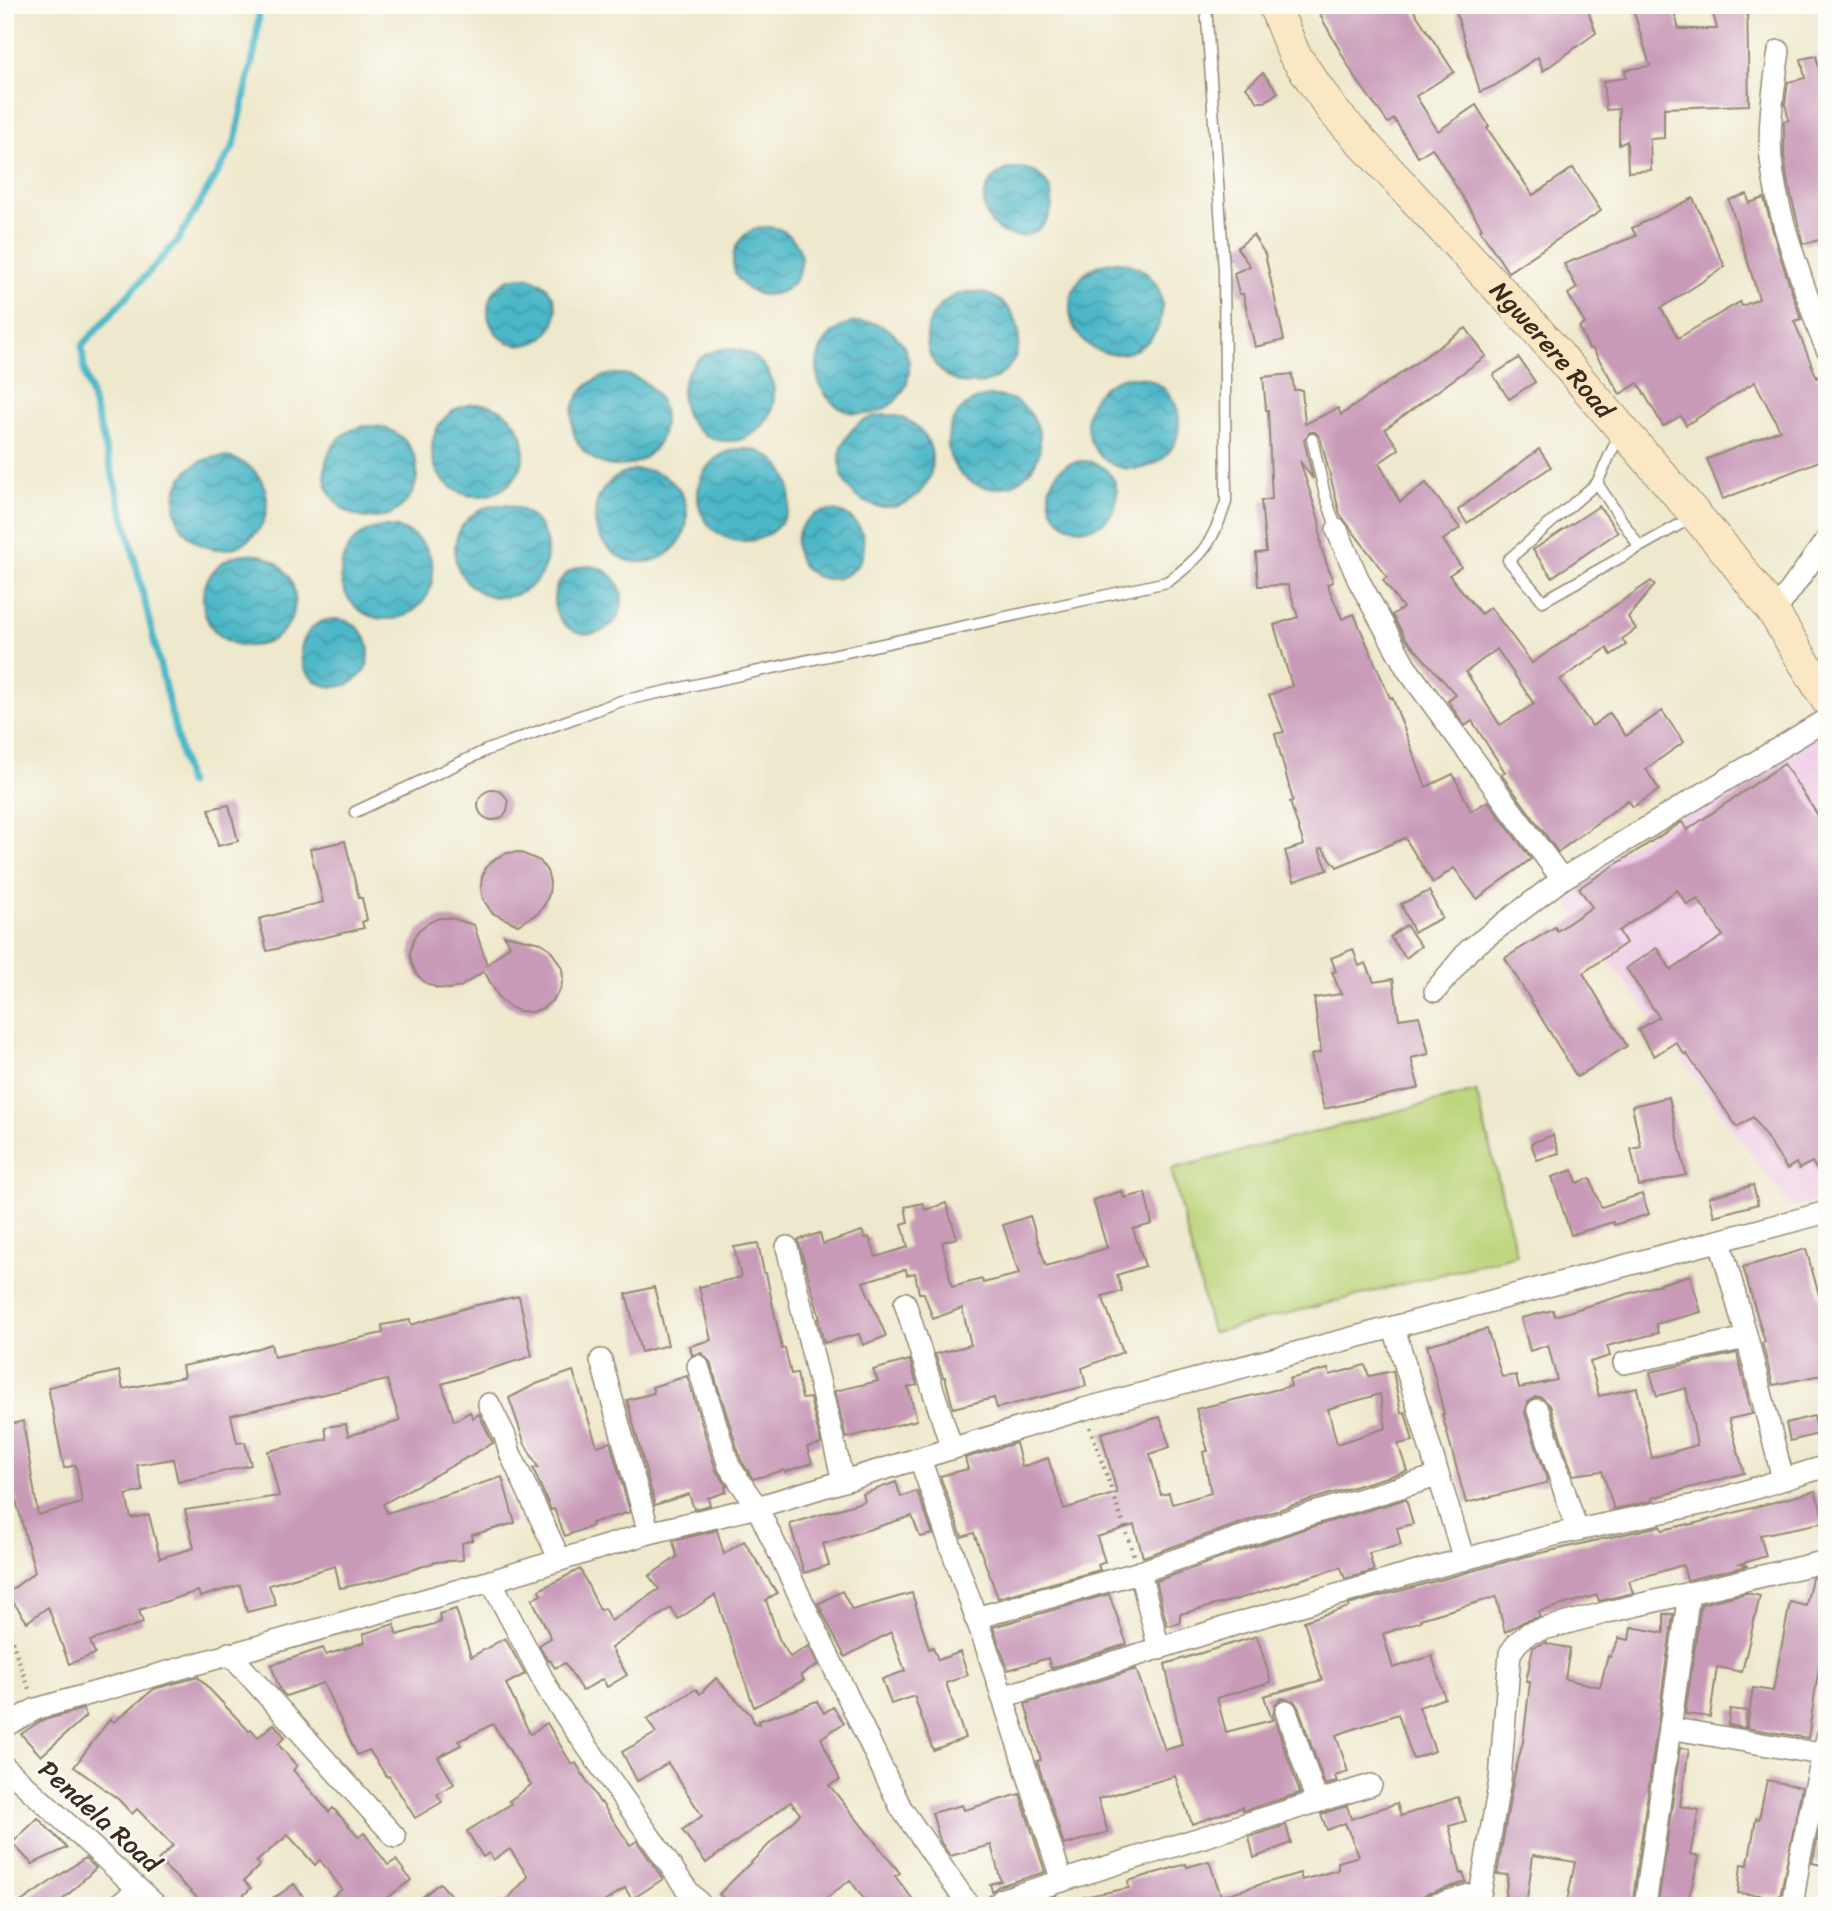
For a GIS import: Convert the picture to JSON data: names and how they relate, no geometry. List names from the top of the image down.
{
  "streets": {
    "street": ["Ngwerere Road", "Pendela Road"]
  }
}
